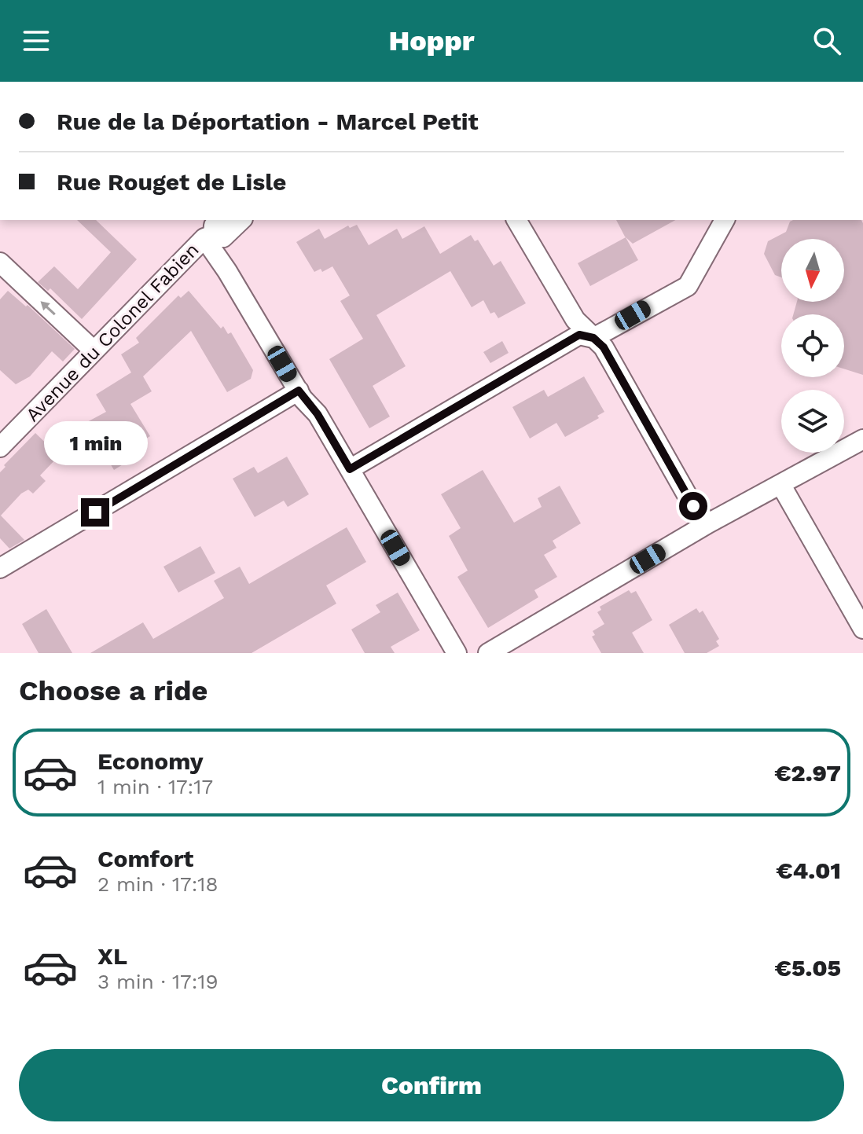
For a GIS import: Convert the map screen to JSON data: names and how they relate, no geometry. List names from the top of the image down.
{
  "streets": {
    "street": ["Avenue du Colonel Fabien"]
  },
  "north": "bottom",
  "page": {
    "header": "Hoppr",
    "banner": ["Rue de la Déportation - Marcel Petit", "Rue Rouget de Lisle"],
    "bubble": "1 min",
    "heading": "Choose a ride",
    "list": [
      {
        "name": "Economy",
        "note": "1 min · 17:17",
        "value": "€2.97"
      },
      {
        "name": "Comfort",
        "note": "2 min · 17:18",
        "value": "€4.01"
      },
      {
        "name": "XL",
        "note": "3 min · 17:19",
        "value": "€5.05"
      }
    ],
    "buttons": "Confirm"
  }
}
